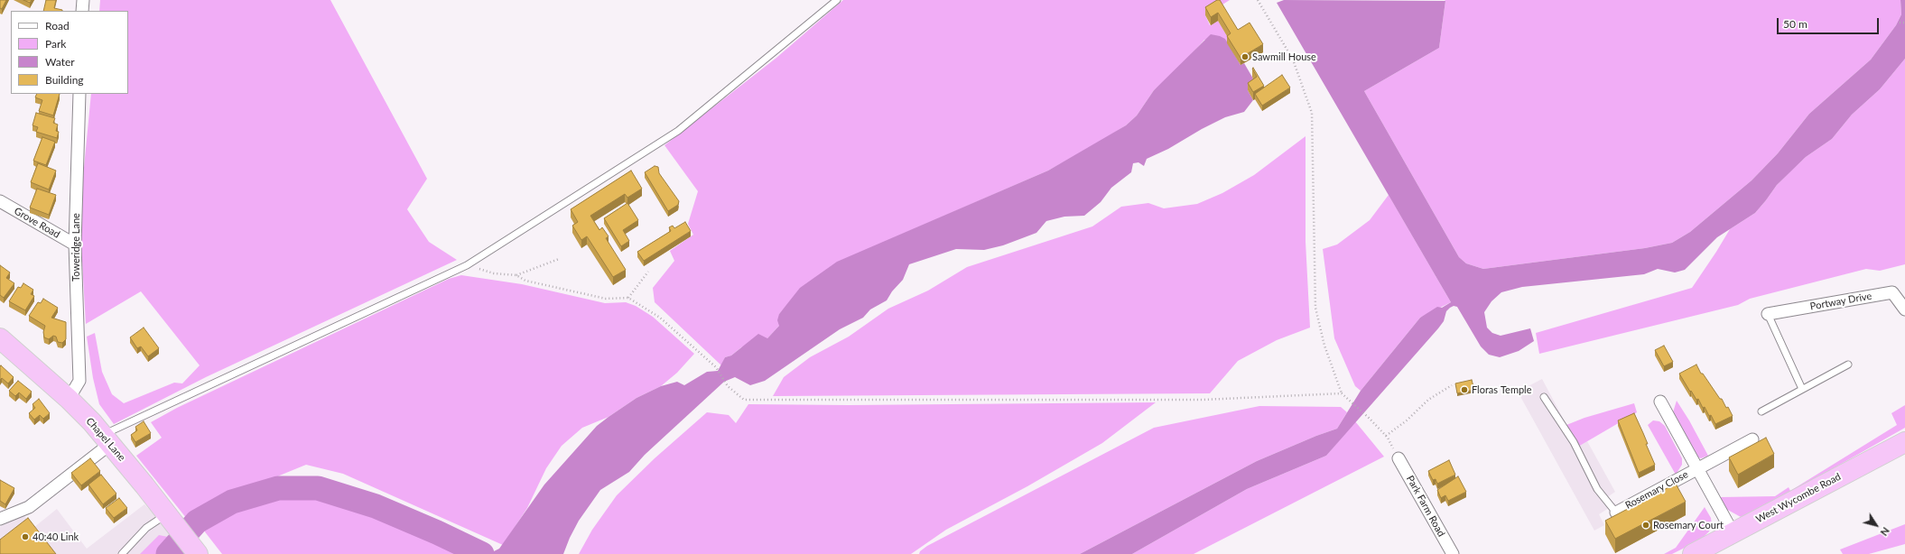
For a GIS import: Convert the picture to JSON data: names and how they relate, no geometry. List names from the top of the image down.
{
  "streets": {
    "highway": ["Chapel Lane", "West Wycombe Road"],
    "street": [
      "Grove Road",
      "Toweridge Lane",
      "Portway Drive",
      "Rosemary Close",
      "Park Farm Road"
    ]
  },
  "crossings": [
    ["Grove Road", "Toweridge Lane"],
    ["Toweridge Lane", "Chapel Lane"],
    ["Rosemary Close", "West Wycombe Road"]
  ],
  "places": [
    "Sawmill House",
    "Floras Temple",
    "Rosemary Court",
    "40:40 Link"
  ],
  "legend": [
    "Road",
    "Park",
    "Water",
    "Building"
  ],
  "scale_bar": "50 m",
  "north": "bottom right"
}
